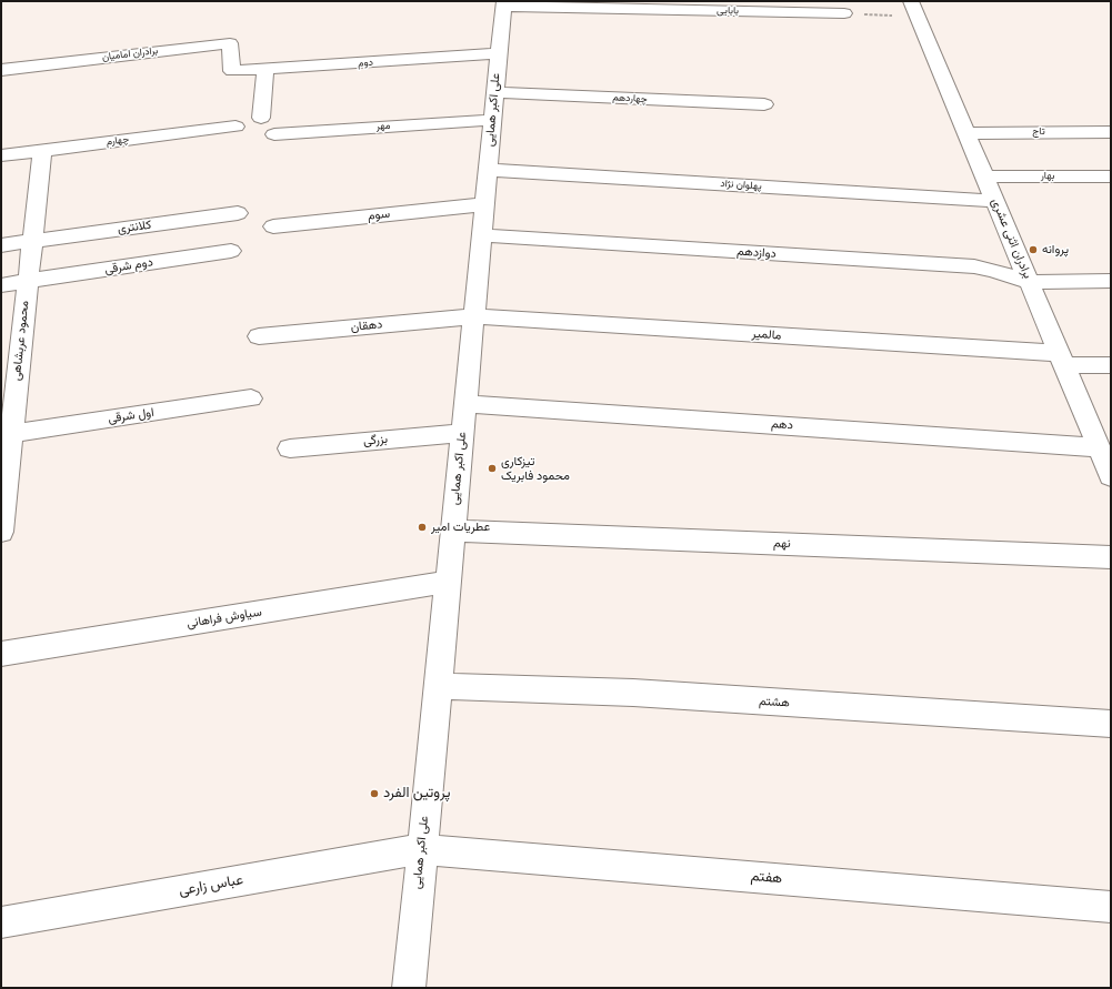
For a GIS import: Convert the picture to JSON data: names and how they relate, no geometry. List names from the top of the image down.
{
  "streets": {
    "street": [
      "بابایی",
      "برادران امامیان",
      "دوم",
      "چهاردهم",
      "علی اکبر همایی",
      "مهر",
      "تاج",
      "چهارم",
      "بهار",
      "پهلوان نژاد",
      "سوم",
      "کلانتری",
      "برادران اثنی عشری",
      "دوازدهم",
      "دوم شرقی",
      "دهقان",
      "مالمیر",
      "محمود عربشاهی",
      "اول شرقی",
      "دهم",
      "بزرگی",
      "نهم",
      "سیاوش فراهانی",
      "هشتم",
      "هفتم",
      "عباس زارعی"
    ]
  },
  "crossings": [
    ["بابایی", "علی اکبر همایی"],
    ["برادران امامیان", "دوم"],
    ["دوم", "علی اکبر همایی"],
    ["چهاردهم", "علی اکبر همایی"],
    ["علی اکبر همایی", "مهر"],
    ["علی اکبر همایی", "پهلوان نژاد"],
    ["علی اکبر همایی", "سوم"],
    ["علی اکبر همایی", "دوازدهم"],
    ["علی اکبر همایی", "دهقان"],
    ["علی اکبر همایی", "مالمیر"],
    ["علی اکبر همایی", "دهم"],
    ["علی اکبر همایی", "بزرگی"],
    ["علی اکبر همایی", "نهم"],
    ["علی اکبر همایی", "سیاوش فراهانی"],
    ["علی اکبر همایی", "هشتم"],
    ["علی اکبر همایی", "هفتم"],
    ["علی اکبر همایی", "عباس زارعی"],
    ["تاج", "برادران اثنی عشری"],
    ["چهارم", "محمود عربشاهی"],
    ["بهار", "برادران اثنی عشری"],
    ["پهلوان نژاد", "برادران اثنی عشری"],
    ["کلانتری", "محمود عربشاهی"],
    ["برادران اثنی عشری", "دوازدهم"],
    ["برادران اثنی عشری", "مالمیر"],
    ["برادران اثنی عشری", "دهم"],
    ["دوم شرقی", "محمود عربشاهی"],
    ["دهقان", "مالمیر"],
    ["محمود عربشاهی", "اول شرقی"],
    ["هفتم", "عباس زارعی"]
  ],
  "places": [
    "پروانه",
    "تیزکاری محمود فابریک",
    "عطریات امیر",
    "پروتین الفرد"
  ]
}
